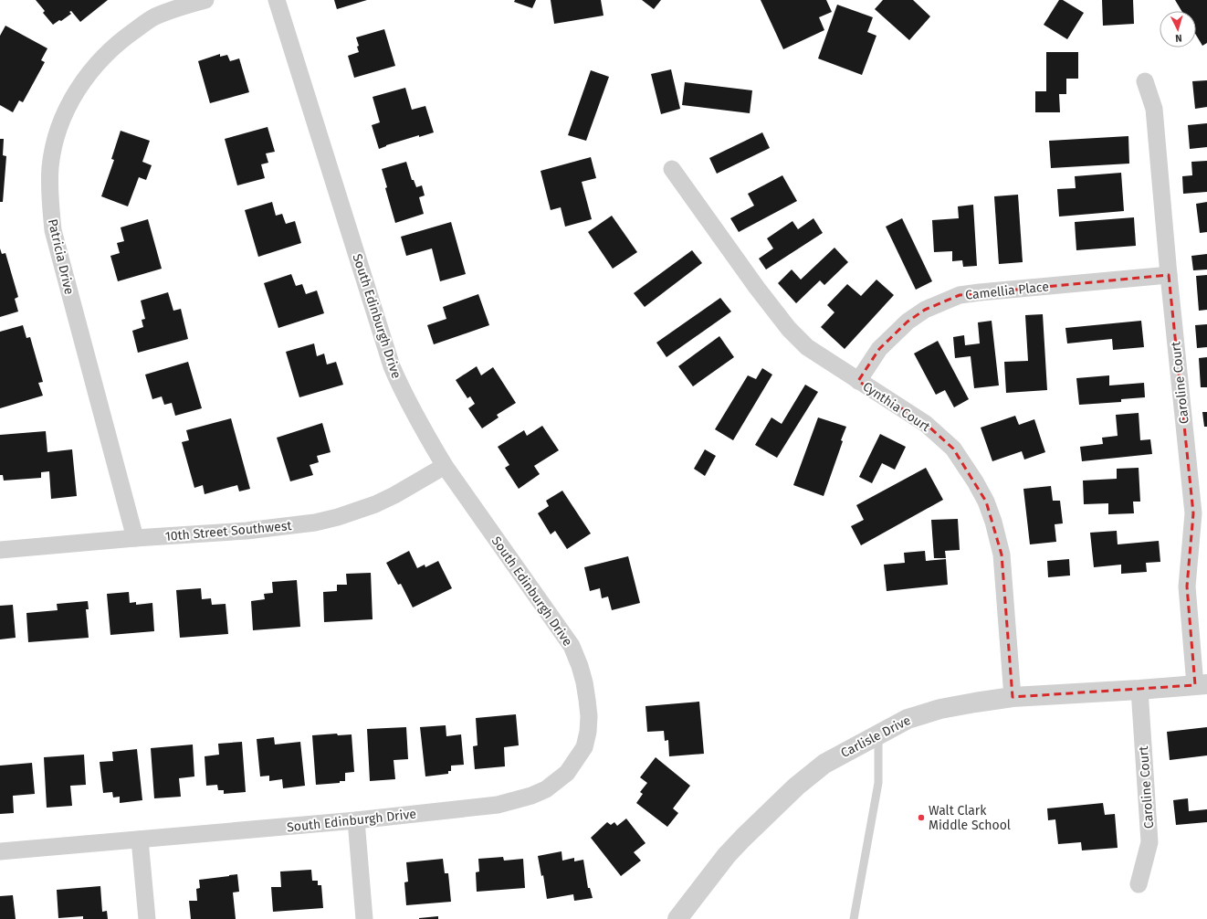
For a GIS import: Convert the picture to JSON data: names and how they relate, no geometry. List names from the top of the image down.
{
  "streets": {
    "street": [
      "Patricia Drive",
      "Camellia Place",
      "South Edinburgh Drive",
      "Caroline Court",
      "Cynthia Court",
      "10th Street Southwest",
      "Carlisle Drive"
    ]
  },
  "crossings": [
    ["Patricia Drive", "10th Street Southwest"],
    ["Camellia Place", "Caroline Court"],
    ["Camellia Place", "Cynthia Court"],
    ["South Edinburgh Drive", "10th Street Southwest"],
    ["Caroline Court", "Carlisle Drive"],
    ["Cynthia Court", "Carlisle Drive"]
  ],
  "places": ["Walt Clark Middle School"],
  "north": "bottom"
}
